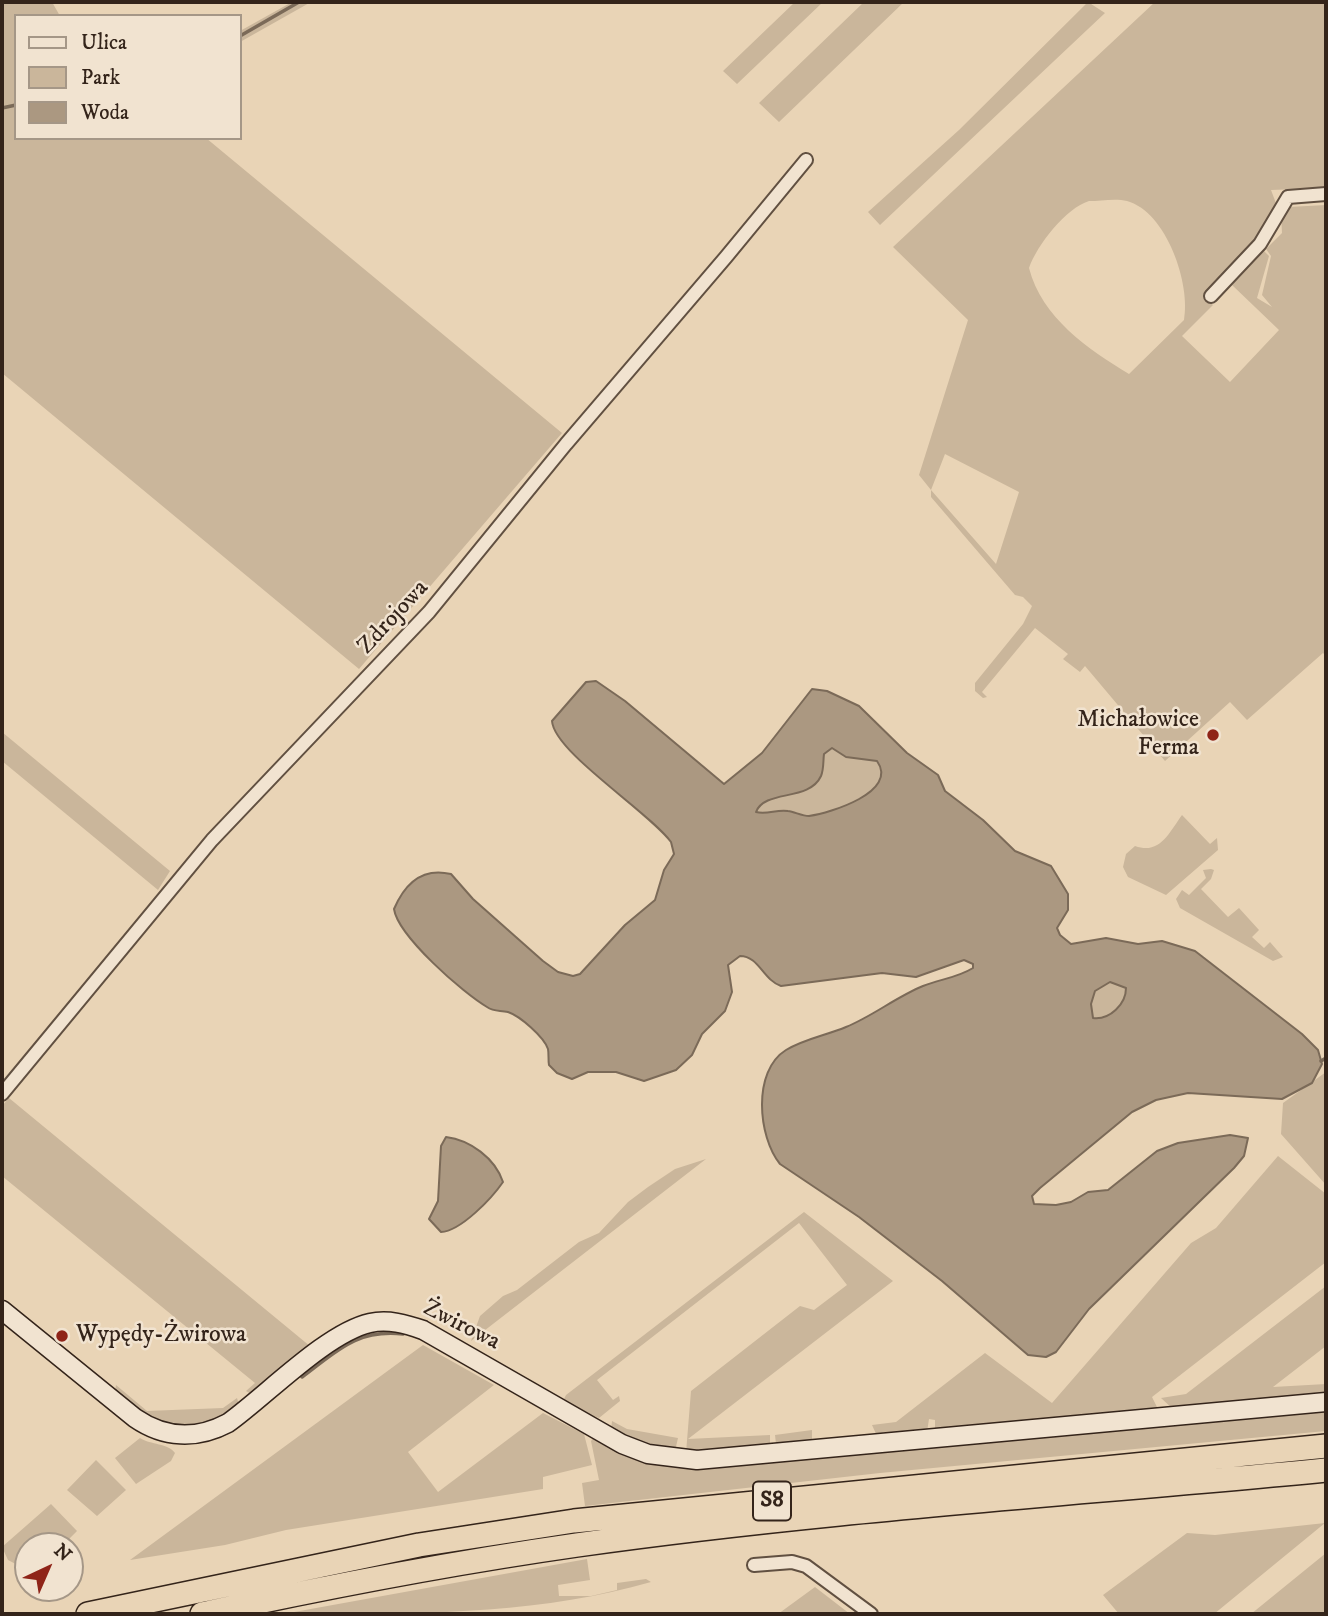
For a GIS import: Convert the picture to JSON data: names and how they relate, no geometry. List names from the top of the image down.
{
  "streets": {
    "highway": ["S8"],
    "street": ["Zdrojowa", "Żwirowa"]
  },
  "places": ["Michałowice Ferma", "Wypędy-Żwirowa"],
  "legend": ["Ulica", "Park", "Woda"],
  "north": "top right"
}
